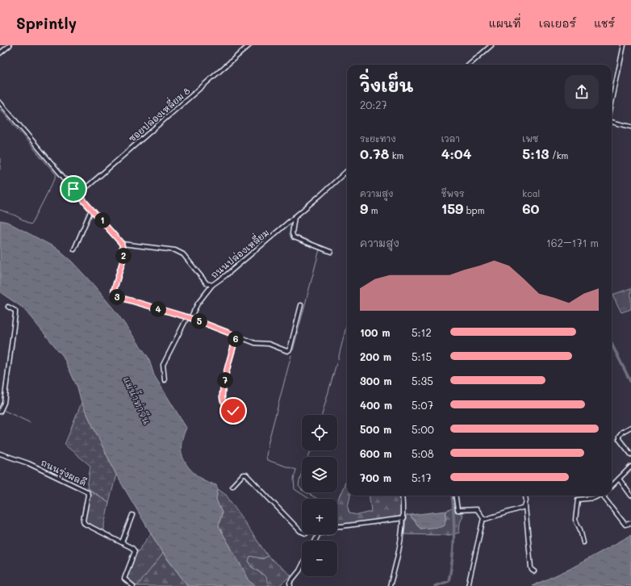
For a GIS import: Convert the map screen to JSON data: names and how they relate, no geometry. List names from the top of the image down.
{
  "streets": {
    "street": ["ซอยปล่องเหลี่ยม 8", "ถนนปล่องเหลี่ยม", "ถนนรุ่งผลดี"]
  },
  "water": ["แม่น้ำท่าจีน"],
  "page": {
    "header": "Sprintly",
    "nav": ["แผนที่", "เลเยอร์", "แชร์"],
    "heading": ["วิ่งเย็น", "20:27"],
    "stats": [
      ["ระยะทาง", "0.78 km"],
      ["เวลา", "4:04"],
      ["เพซ", "5:13 /km"],
      ["ความสูง", "9 m"],
      ["ชีพจร", "159 bpm"],
      ["kcal", "60"]
    ],
    "pins": [
      "1",
      "2",
      "3",
      "4",
      "5",
      "6",
      "7"
    ],
    "chart": ["ความสูง", "162–171 m"],
    "list": [
      {
        "name": "100 m",
        "note": "5:12"
      },
      {
        "name": "200 m",
        "note": "5:15"
      },
      {
        "name": "300 m",
        "note": "5:35"
      },
      {
        "name": "400 m",
        "note": "5:07"
      },
      {
        "name": "500 m",
        "note": "5:00"
      },
      {
        "name": "600 m",
        "note": "5:08"
      },
      {
        "name": "700 m",
        "note": "5:17"
      }
    ],
    "map_buttons": ["+", "−"]
  }
}
